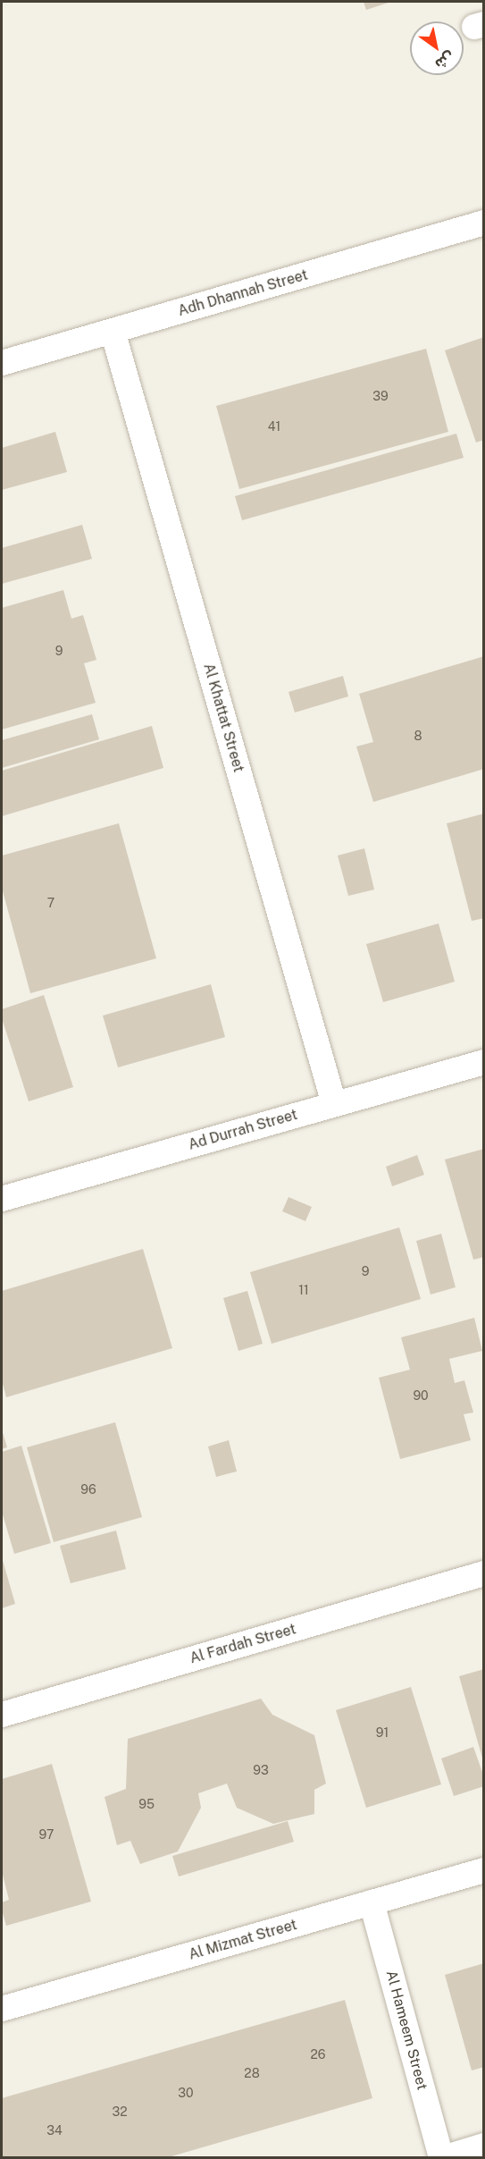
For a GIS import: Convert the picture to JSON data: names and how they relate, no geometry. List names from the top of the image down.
{
  "streets": {
    "street": [
      "Adh Dhannah Street",
      "Al Khattat Street",
      "Ad Durrah Street",
      "Al Fardah Street",
      "Al Mizmat Street",
      "Al Hameem Street"
    ]
  },
  "crossings": [
    ["Adh Dhannah Street", "Al Khattat Street"],
    ["Al Khattat Street", "Ad Durrah Street"],
    ["Al Mizmat Street", "Al Hameem Street"]
  ],
  "house_numbers": [
    "39",
    "41",
    "9",
    "8",
    "7",
    "9",
    "11",
    "90",
    "96",
    "91",
    "93",
    "95",
    "97",
    "26",
    "28",
    "30",
    "32",
    "34"
  ],
  "north": "bottom right"
}
